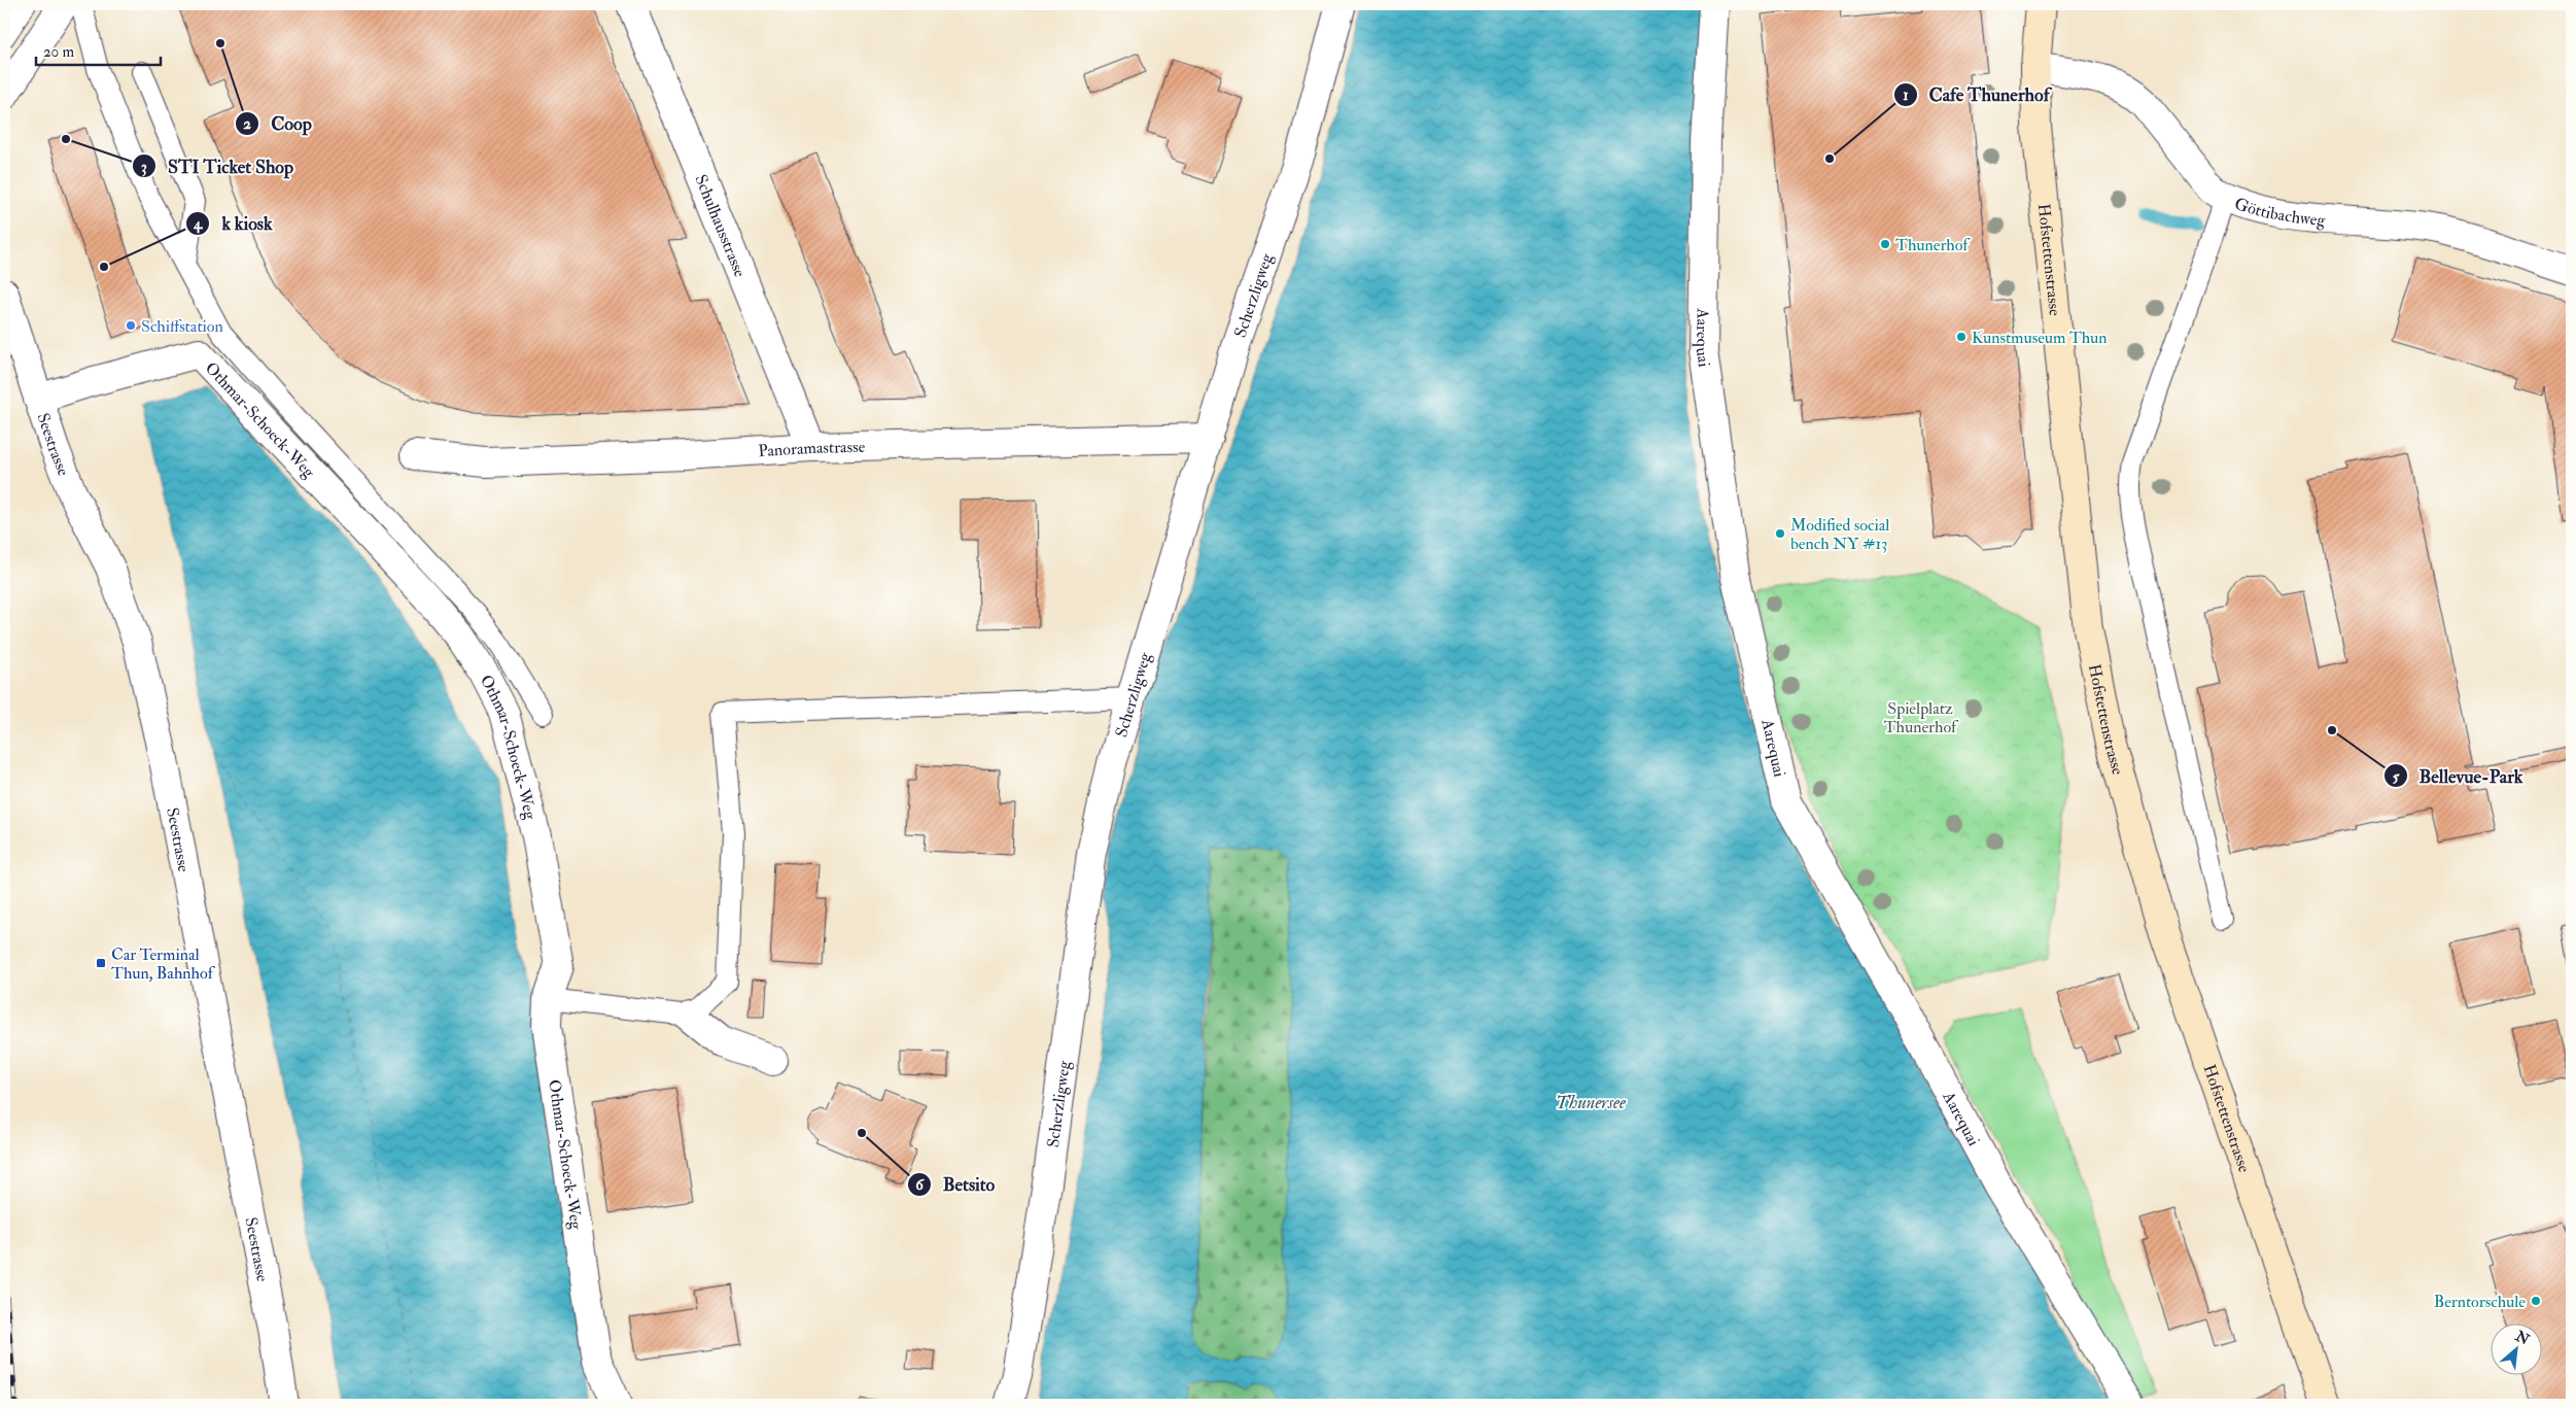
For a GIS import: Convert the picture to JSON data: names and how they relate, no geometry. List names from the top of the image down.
{
  "streets": {
    "main road": ["Hofstettenstrasse"],
    "street": [
      "Göttibachweg",
      "Schulhausstrasse",
      "Scherzligweg",
      "Aarequai",
      "Othmar-Schoeck-Weg",
      "Seestrasse",
      "Panoramastrasse"
    ]
  },
  "crossings": [
    ["Göttibachweg", "Hofstettenstrasse"],
    ["Schulhausstrasse", "Panoramastrasse"],
    ["Scherzligweg", "Panoramastrasse"],
    ["Othmar-Schoeck-Weg", "Seestrasse"]
  ],
  "water": ["Thunersee"],
  "parks": ["Spielplatz Thunerhof"],
  "places": {
    "other": [
      "Coop",
      "STI Ticket Shop",
      "Cafe Thunerhof",
      "Thunerhof",
      "k kiosk",
      "Schiffstation",
      "Kunstmuseum Thun",
      "Modified social bench NY #13",
      "Bellevue-Park",
      "Betsito",
      "Berntorschule"
    ],
    "transit": ["Car Terminal Thun, Bahnhof"]
  },
  "scale_bar": "20 m",
  "north": "top right"
}
